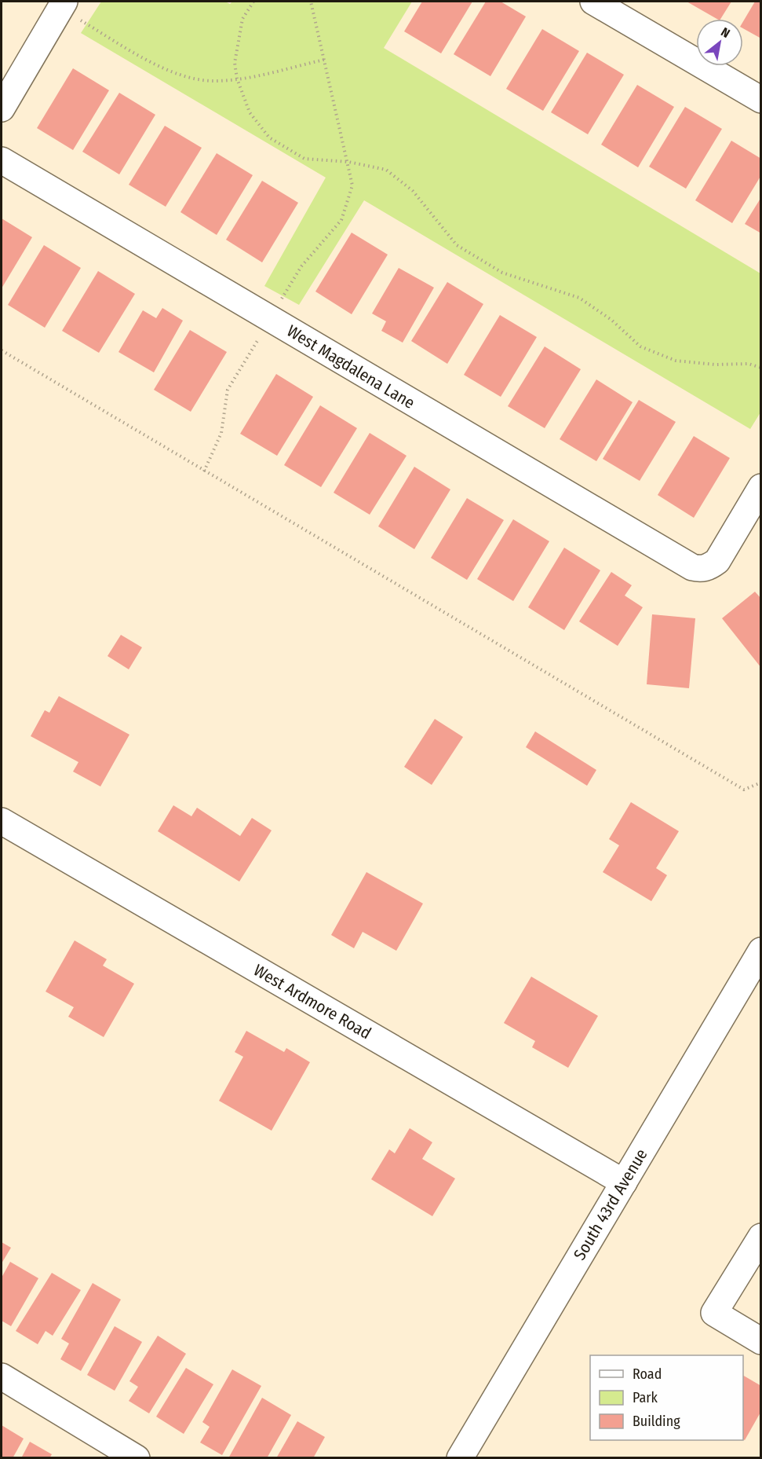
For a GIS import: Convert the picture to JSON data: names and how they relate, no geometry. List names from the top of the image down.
{
  "streets": {
    "street": ["West Magdalena Lane", "West Ardmore Road", "South 43rd Avenue"]
  },
  "crossings": [
    ["West Ardmore Road", "South 43rd Avenue"]
  ],
  "legend": ["Road", "Park", "Building"],
  "north": "top right"
}
